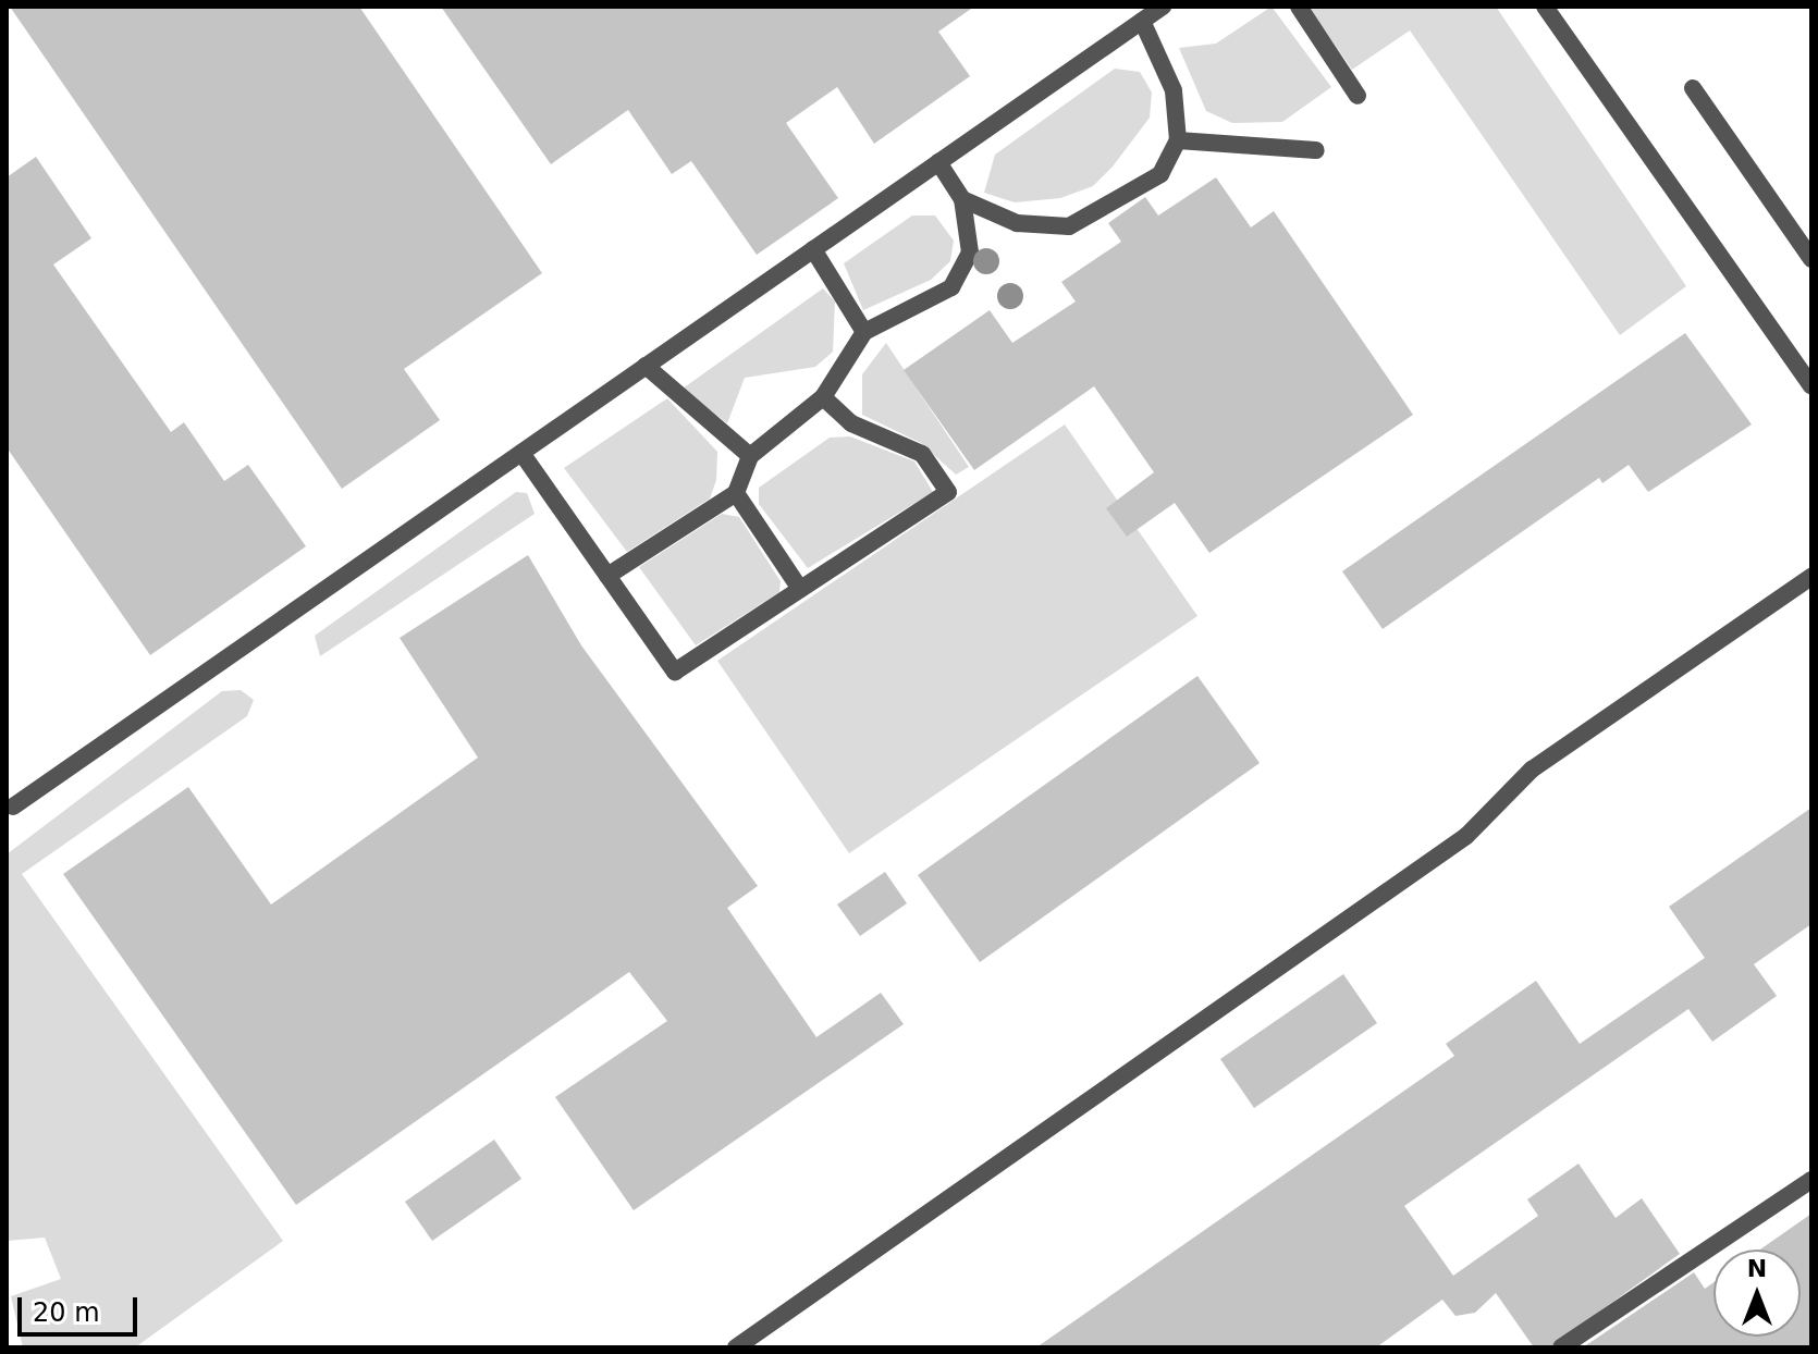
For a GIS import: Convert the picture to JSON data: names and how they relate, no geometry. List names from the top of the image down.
{
  "scale_bar": "20 m",
  "north": "top"
}
